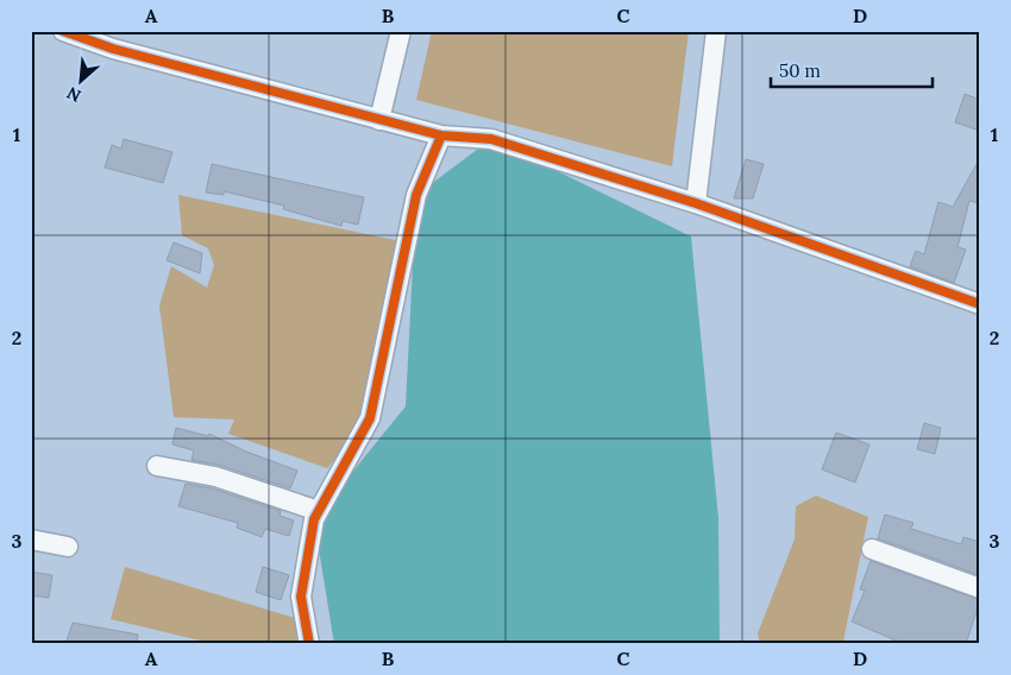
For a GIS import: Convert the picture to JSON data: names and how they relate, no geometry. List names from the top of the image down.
{
  "scale_bar": "50 m",
  "north": "bottom left",
  "grid": {
    "columns": [
      "A",
      "B",
      "C",
      "D"
    ],
    "rows": ["1", "2", "3"]
  }
}
